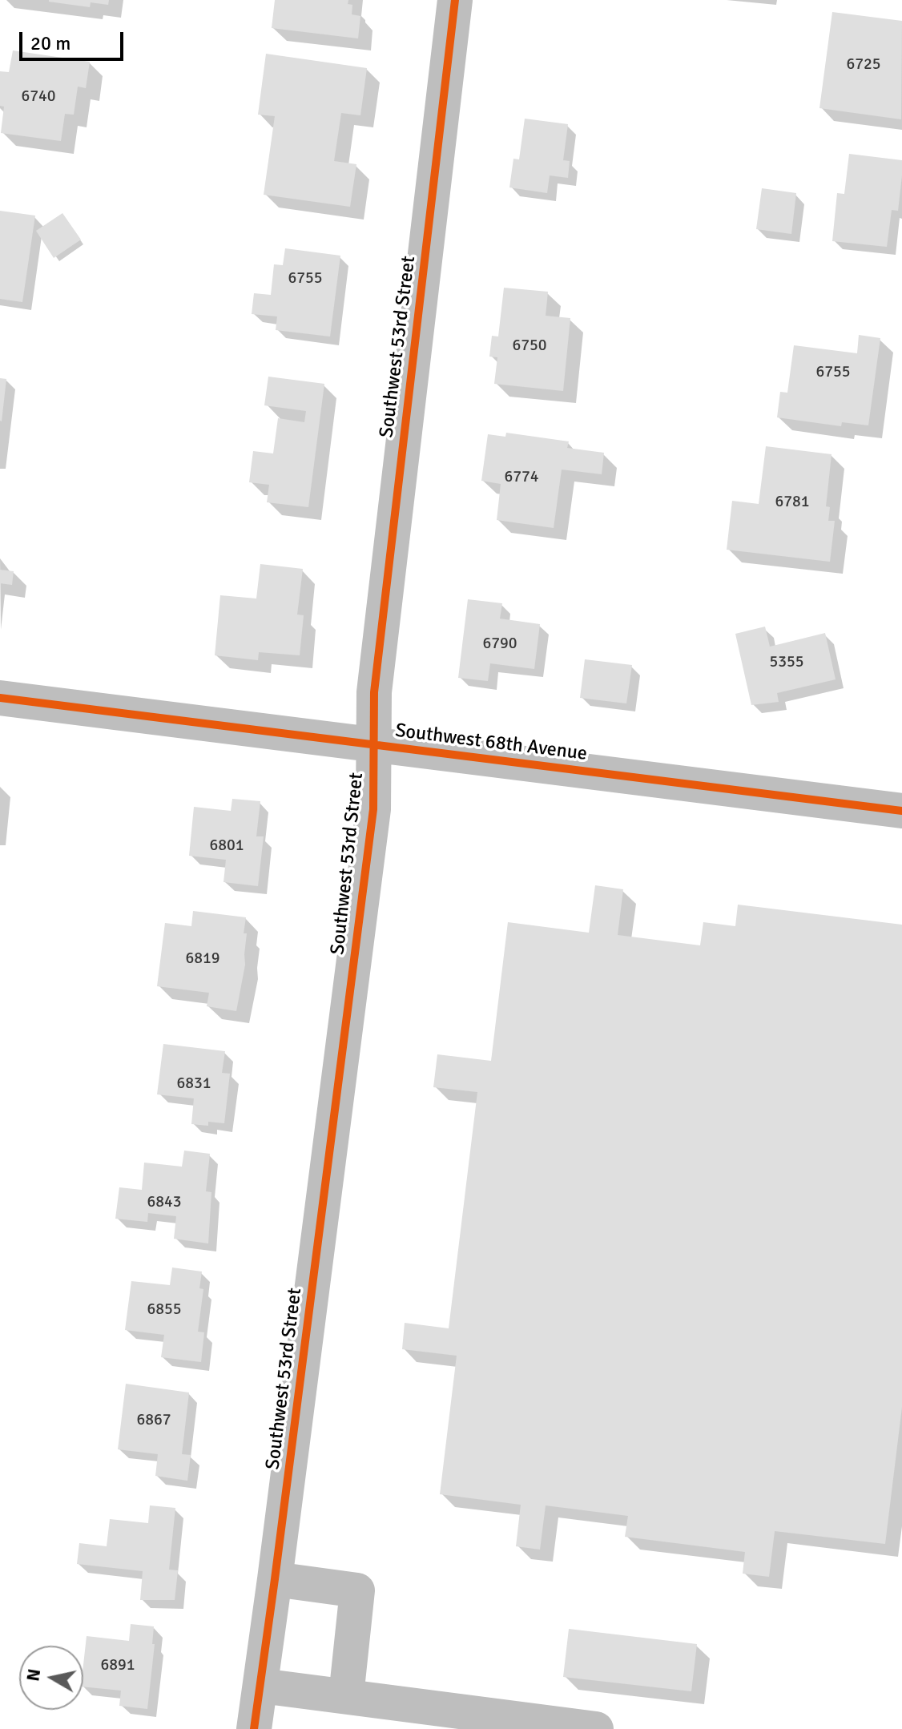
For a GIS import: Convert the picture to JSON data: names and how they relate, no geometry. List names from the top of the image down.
{
  "streets": {
    "street": ["Southwest 53rd Street", "Southwest 68th Avenue"]
  },
  "crossings": [
    ["Southwest 53rd Street", "Southwest 68th Avenue"]
  ],
  "house_numbers": [
    "6725",
    "6740",
    "6755",
    "6750",
    "6755",
    "6774",
    "6781",
    "6790",
    "5355",
    "6801",
    "6819",
    "6831",
    "6843",
    "6855",
    "6867",
    "6891"
  ],
  "scale_bar": "20 m",
  "north": "left"
}
